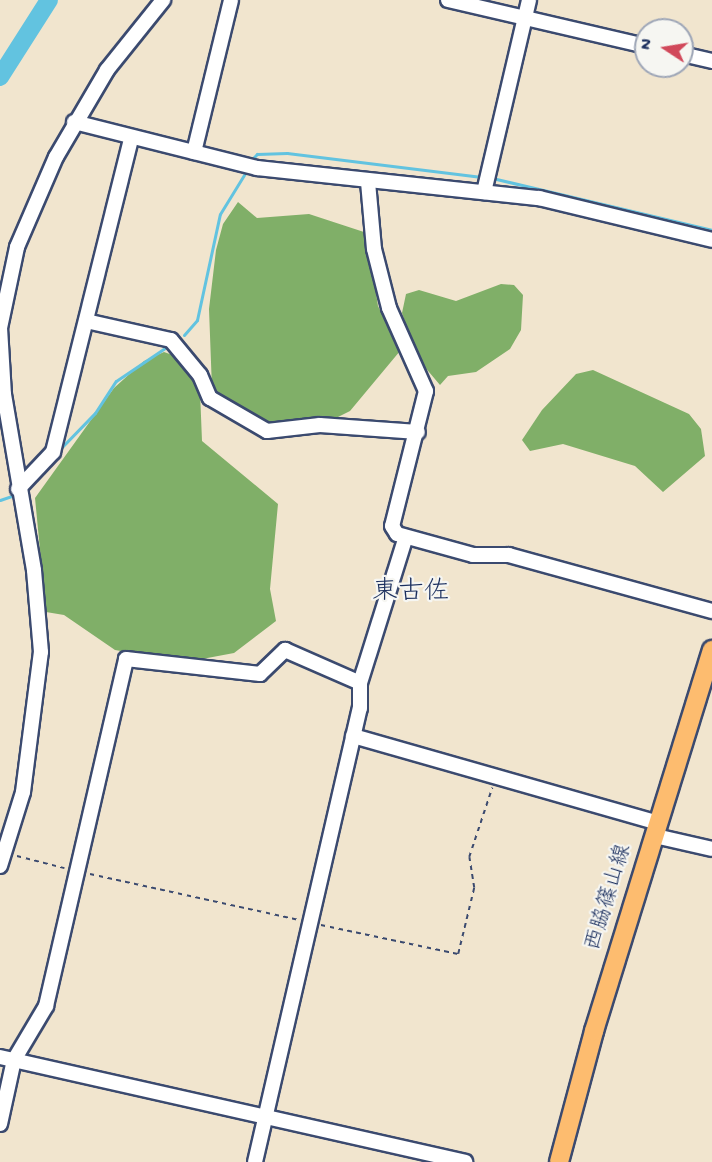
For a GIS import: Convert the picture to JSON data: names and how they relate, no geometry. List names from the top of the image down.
{
  "streets": {
    "main road": ["西脇篠山線"]
  },
  "districts": ["東古佐"],
  "north": "left"
}
